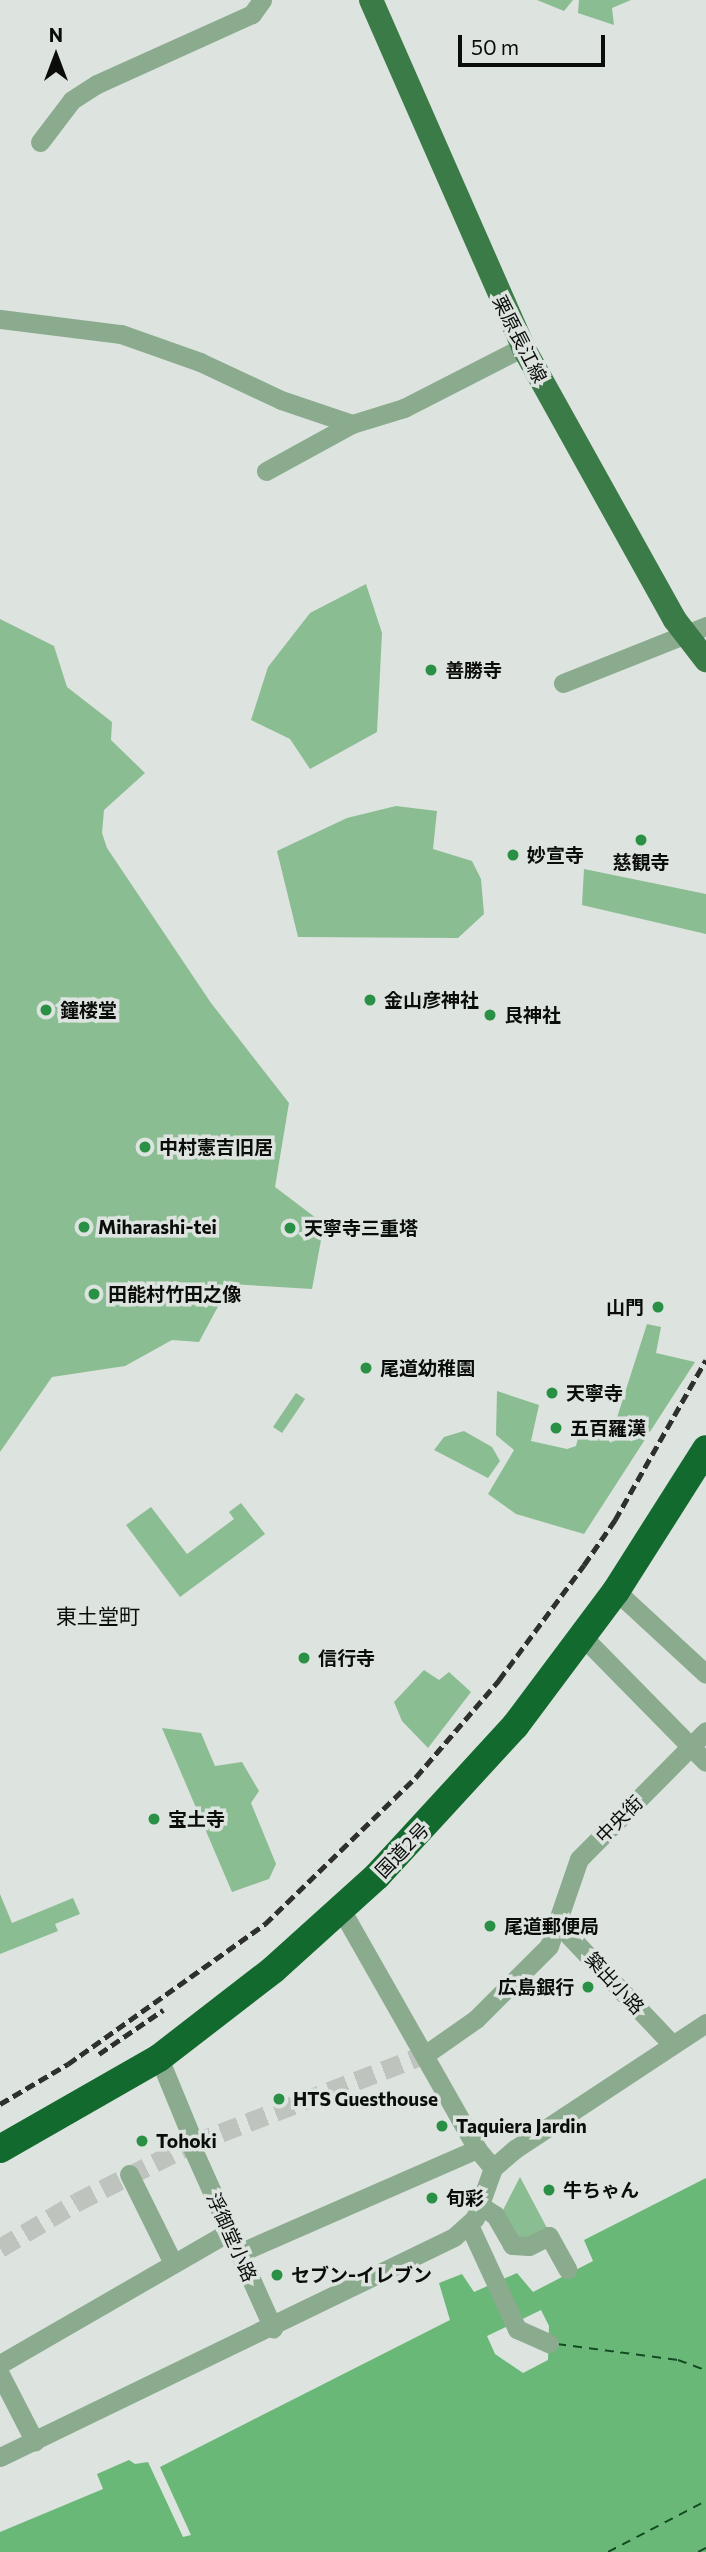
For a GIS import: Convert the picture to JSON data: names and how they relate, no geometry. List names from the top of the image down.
{
  "streets": {
    "highway": ["国道2号"],
    "main road": ["栗原長江線"],
    "street": ["中央街", "築出小路", "浮御堂小路"]
  },
  "crossings": [
    ["中央街", "築出小路"],
    ["国道2号", "浮御堂小路"]
  ],
  "districts": ["東土堂町"],
  "places": [
    "善勝寺",
    "慈観寺",
    "妙宣寺",
    "金山彦神社",
    "鐘楼堂",
    "艮神社",
    "中村憲吉旧居",
    "Miharashi-tei",
    "天寧寺三重塔",
    "田能村竹田之像",
    "山門",
    "尾道幼稚園",
    "天寧寺",
    "五百羅漢",
    "信行寺",
    "宝土寺",
    "尾道郵便局",
    "広島銀行",
    "HTS Guesthouse",
    "Taquiera Jardin",
    "Tohoki",
    "牛ちゃん",
    "旬彩",
    "セブン-イレブン"
  ],
  "scale_bar": "50 m",
  "north": "top"
}
